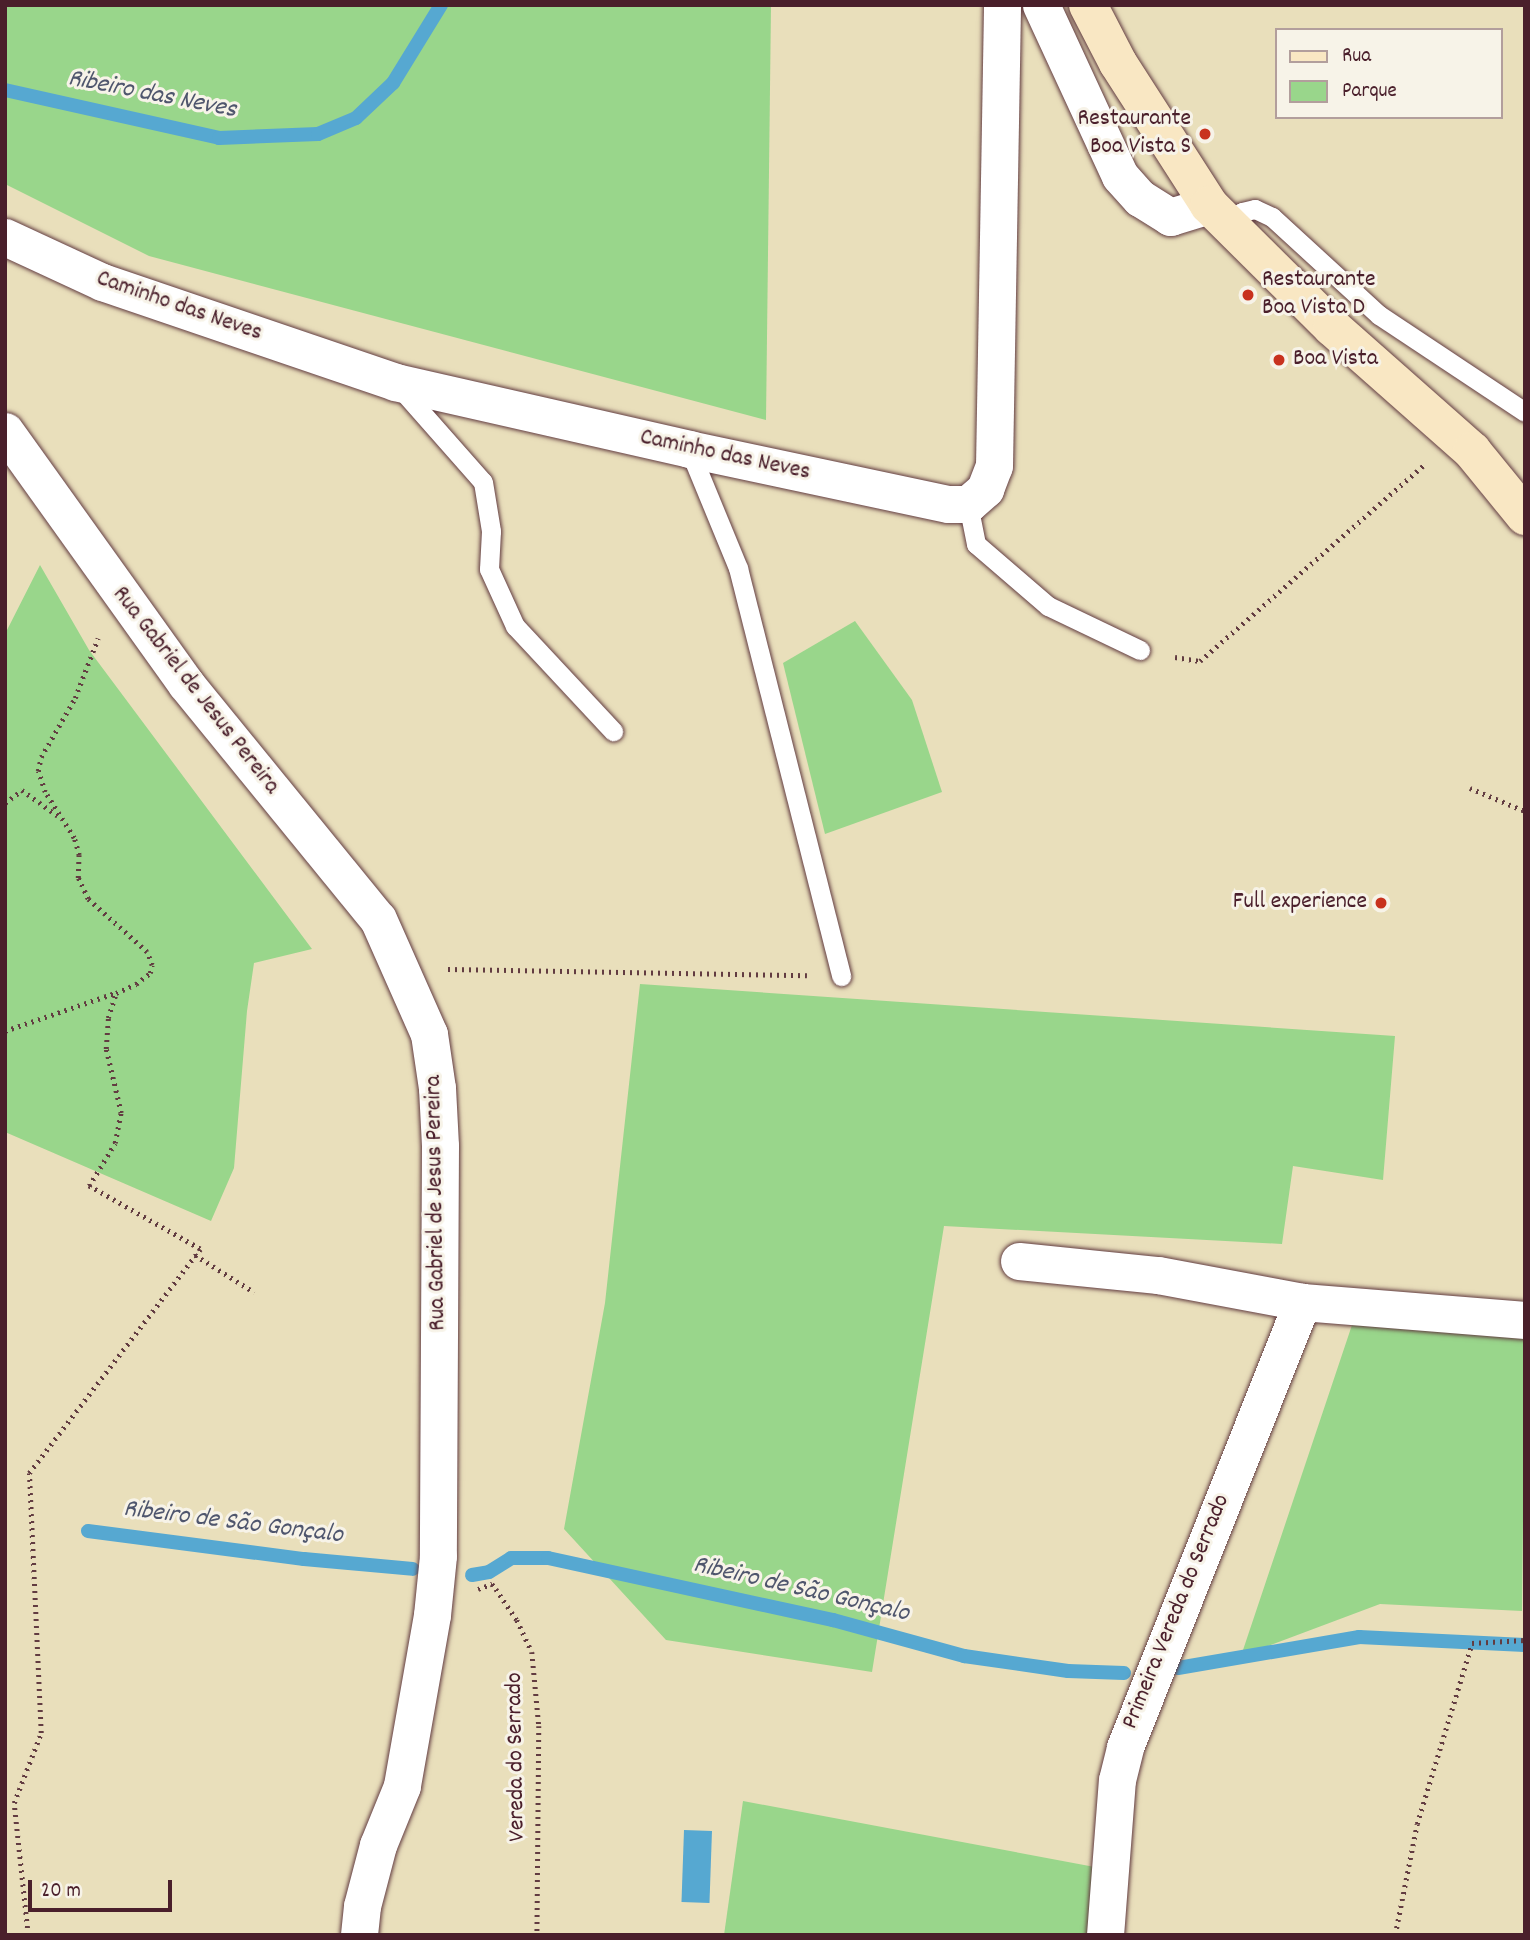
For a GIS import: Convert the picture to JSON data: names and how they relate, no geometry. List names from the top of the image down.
{
  "streets": {
    "street": ["Caminho das Neves", "Rua Gabriel de Jesus Pereira", "Primeira Vereda do Serrado"],
    "path": ["Vereda do Serrado"]
  },
  "water": ["Ribeiro das Neves", "Ribeiro de São Gonçalo"],
  "places": [
    "Restaurante Boa Vista S",
    "Restaurante Boa Vista D",
    "Boa Vista",
    "Full experience"
  ],
  "legend": ["Rua", "Parque"],
  "scale_bar": "20 m"
}
